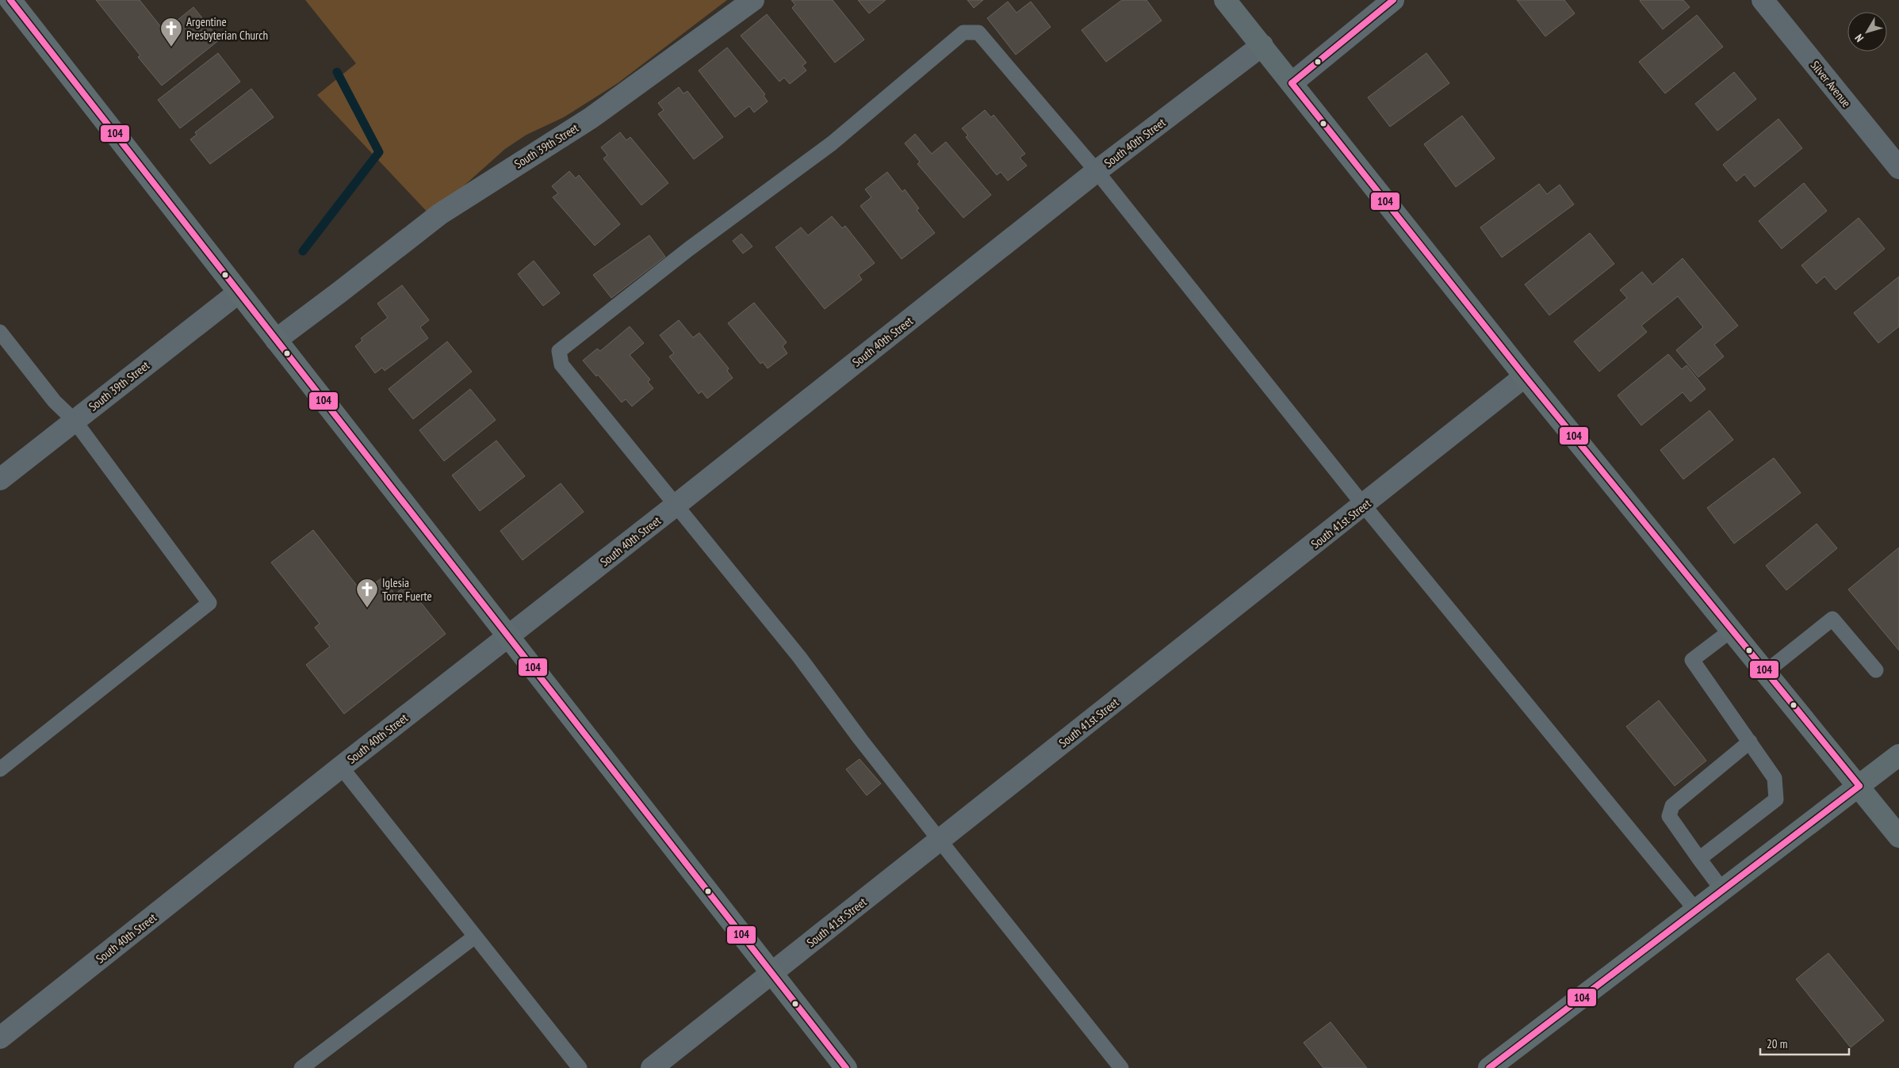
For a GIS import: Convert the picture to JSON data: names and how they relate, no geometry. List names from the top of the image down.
{
  "streets": {
    "street": [
      "Silver Avenue",
      "South 40th Street",
      "South 39th Street",
      "South 41st Street"
    ]
  },
  "places": {
    "church": ["Argentine Presbyterian Church", "Iglesia Torre Fuerte"]
  },
  "lines": ["transit line 104"],
  "scale_bar": "20 m",
  "north": "bottom left"
}
